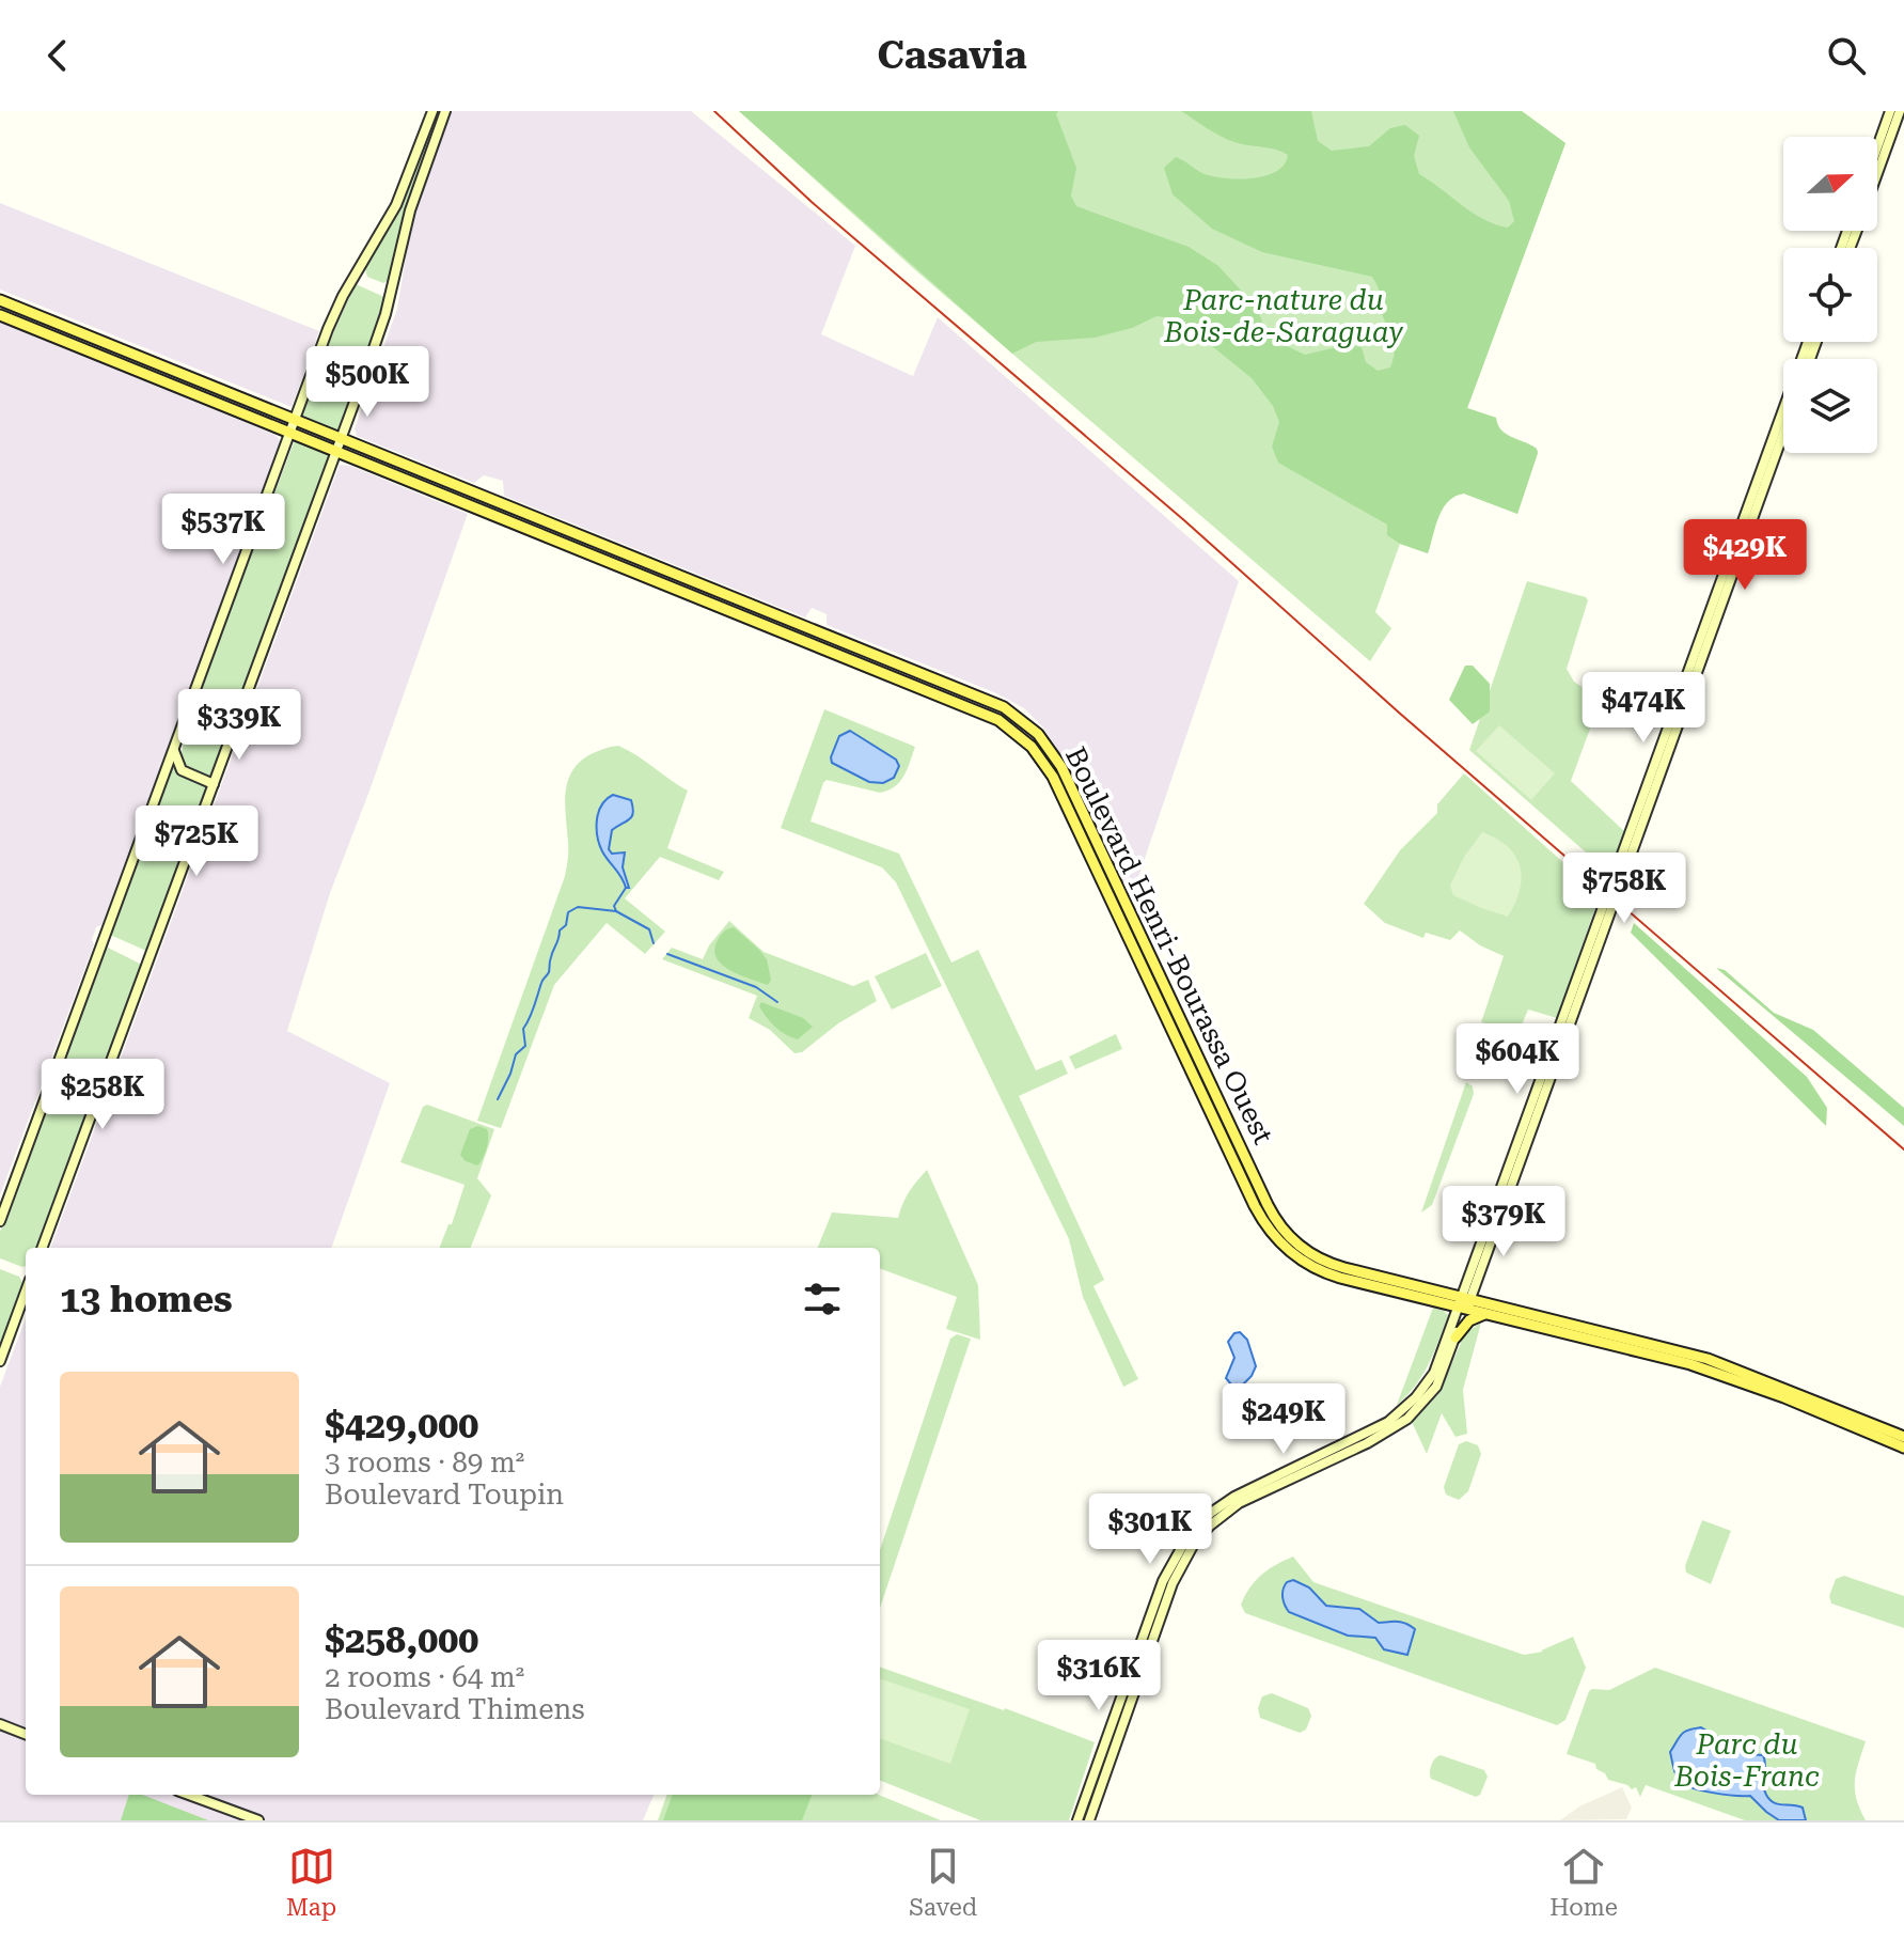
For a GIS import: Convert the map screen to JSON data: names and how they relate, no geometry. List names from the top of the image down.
{
  "streets": {
    "main road": ["Boulevard Henri-Bourassa Ouest"]
  },
  "parks": ["Parc-nature du Bois-de-Saraguay", "Parc du Bois-Franc"],
  "north": "right",
  "page": {
    "header": "Casavia",
    "price": [
      "$500K",
      "$537K",
      "$429K",
      "$474K",
      "$339K",
      "$725K",
      "$758K",
      "$604K",
      "$258K",
      "$379K",
      "$249K",
      "$301K",
      "$316K"
    ],
    "heading": "13 homes",
    "list": [
      {
        "name": "$429,000",
        "note": "3 rooms · 89 m² · Boulevard Toupin"
      },
      {
        "name": "$258,000",
        "note": "2 rooms · 64 m² · Boulevard Thimens"
      }
    ],
    "tabs": ["Map", "Saved", "Home"]
  }
}
